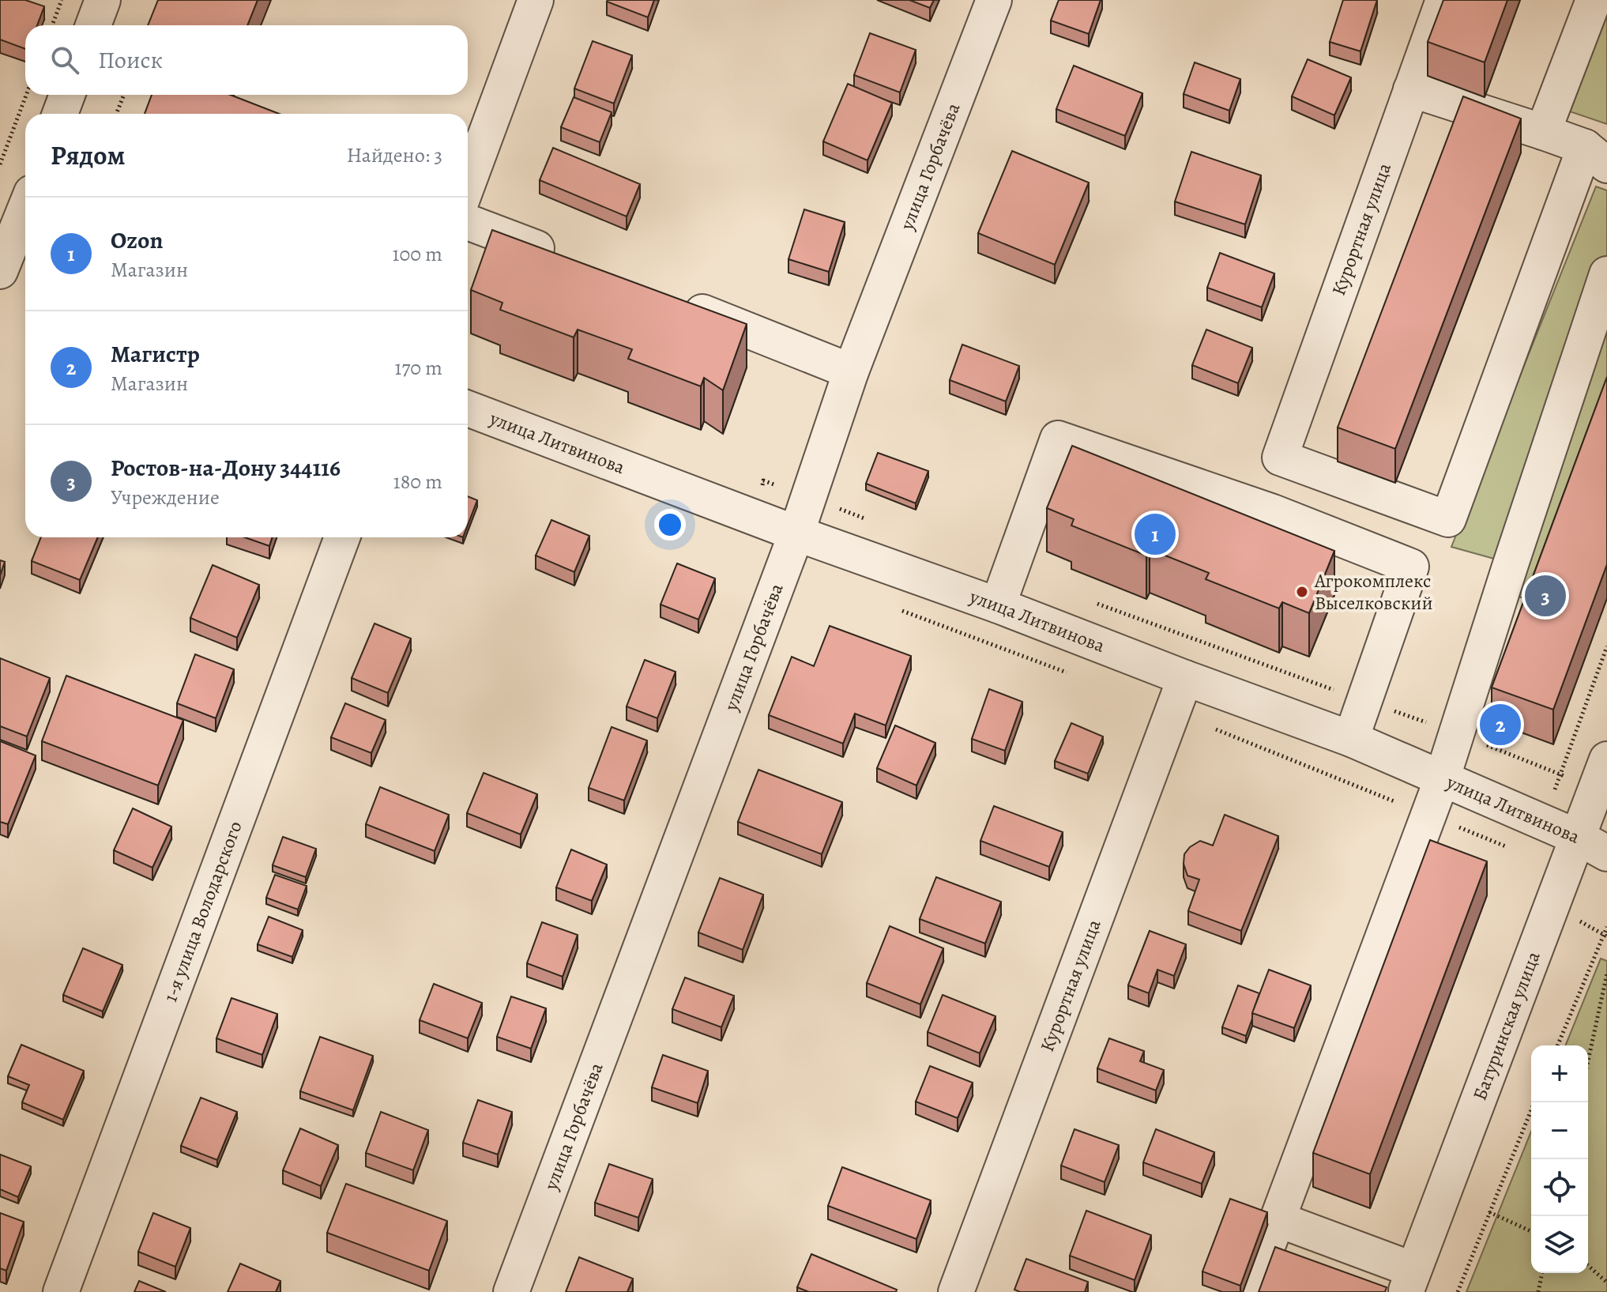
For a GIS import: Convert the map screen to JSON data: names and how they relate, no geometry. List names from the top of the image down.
{
  "streets": {
    "street": [
      "улица Горбачёва",
      "Курортная улица",
      "улица Литвинова",
      "1-я улица Володарского",
      "Батуринская улица"
    ]
  },
  "crossings": [
    ["улица Горбачёва", "улица Литвинова"],
    ["Курортная улица", "улица Литвинова"],
    ["улица Литвинова", "Батуринская улица"]
  ],
  "places": ["Агрокомплекс Выселковский"],
  "page": {
    "search": "Поиск",
    "heading": ["Рядом", "Найдено: 3"],
    "list": [
      {
        "mark": "1",
        "name": "Ozon",
        "note": "Магазин",
        "value": "100 m"
      },
      {
        "mark": "2",
        "name": "Магистр",
        "note": "Магазин",
        "value": "170 m"
      },
      {
        "mark": "3",
        "name": "Ростов-на-Дону 344116",
        "note": "Учреждение",
        "value": "180 m"
      }
    ],
    "pins": ["1", "3", "2"],
    "map_buttons": ["+", "−"]
  }
}
